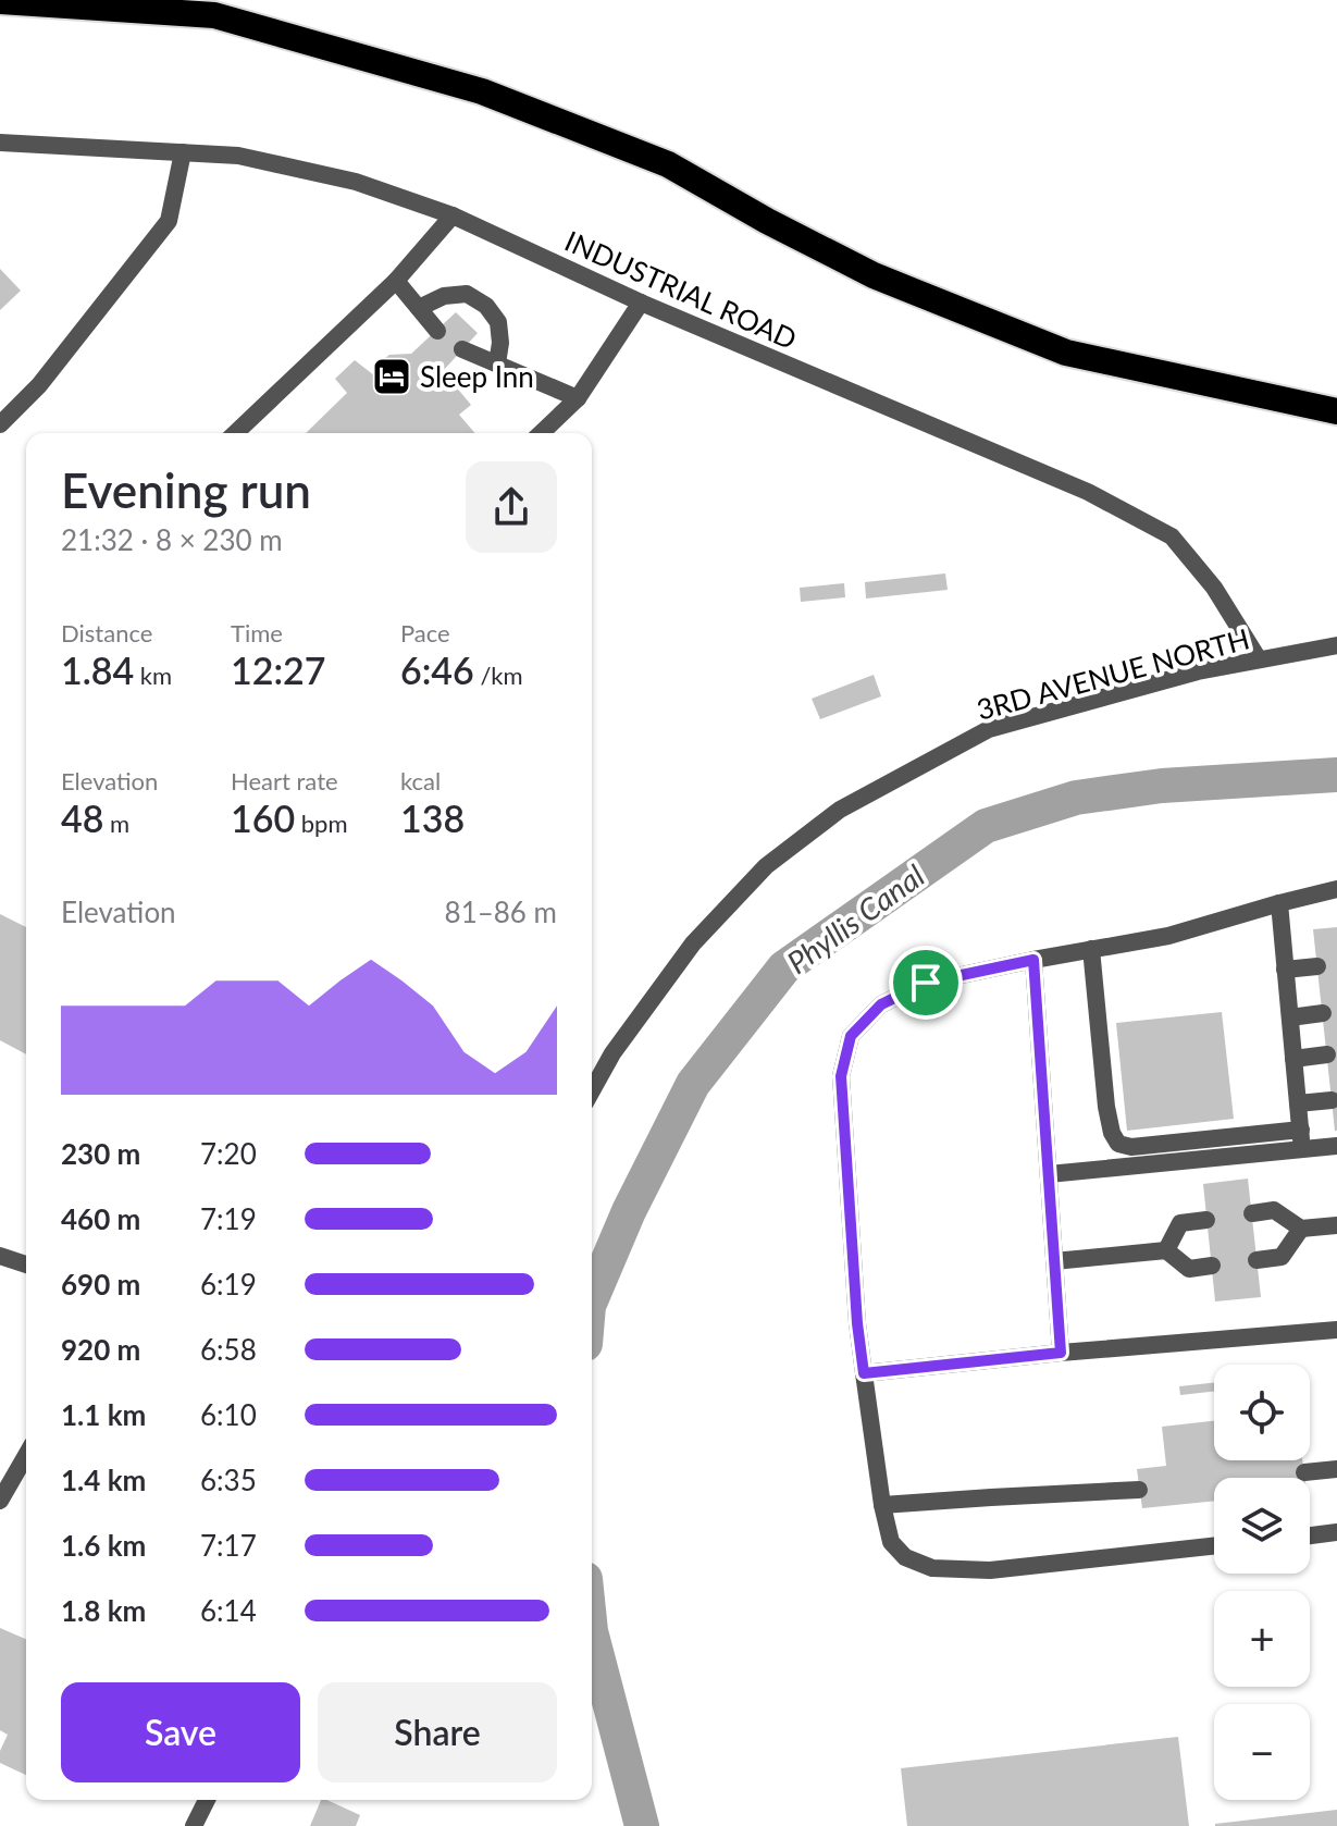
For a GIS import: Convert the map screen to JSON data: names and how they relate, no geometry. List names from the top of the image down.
{
  "streets": {
    "street": ["INDUSTRIAL ROAD", "3RD AVENUE NORTH"]
  },
  "crossings": [
    ["INDUSTRIAL ROAD", "3RD AVENUE NORTH"]
  ],
  "water": ["Phyllis Canal"],
  "places": {
    "hotel": ["Sleep Inn"]
  },
  "page": {
    "heading": ["Evening run", "21:32 · 8 × 230 m"],
    "stats": [
      ["Distance", "1.84 km"],
      ["Time", "12:27"],
      ["Pace", "6:46 /km"],
      ["Elevation", "48 m"],
      ["Heart rate", "160 bpm"],
      ["kcal", "138"]
    ],
    "chart": ["Elevation", "81–86 m"],
    "list": [
      {
        "name": "230 m",
        "note": "7:20"
      },
      {
        "name": "460 m",
        "note": "7:19"
      },
      {
        "name": "690 m",
        "note": "6:19"
      },
      {
        "name": "920 m",
        "note": "6:58"
      },
      {
        "name": "1.1 km",
        "note": "6:10"
      },
      {
        "name": "1.4 km",
        "note": "6:35"
      },
      {
        "name": "1.6 km",
        "note": "7:17"
      },
      {
        "name": "1.8 km",
        "note": "6:14"
      }
    ],
    "map_buttons": ["+", "−"],
    "buttons": ["Save", "Share"]
  }
}
